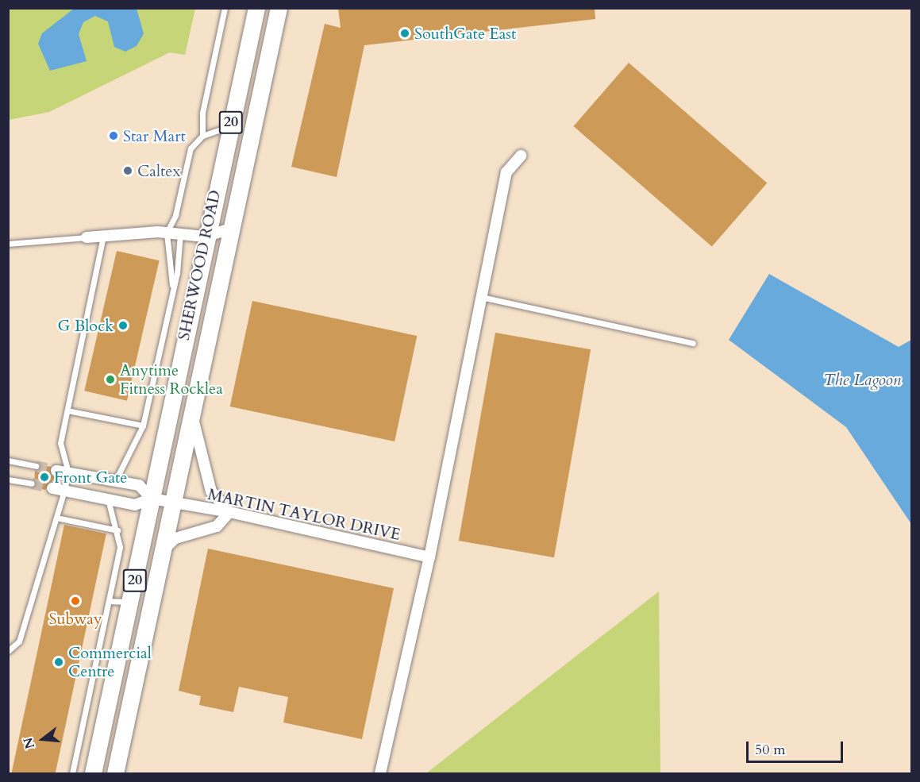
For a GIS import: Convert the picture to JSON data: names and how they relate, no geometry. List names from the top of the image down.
{
  "streets": {
    "main road": ["20", "SHERWOOD ROAD"],
    "street": ["MARTIN TAYLOR DRIVE"]
  },
  "crossings": [
    ["SHERWOOD ROAD", "MARTIN TAYLOR DRIVE"]
  ],
  "water": ["The Lagoon"],
  "places": [
    "SouthGate East",
    "Star Mart",
    "Caltex",
    "G Block",
    "Anytime Fitness Rocklea",
    "Front Gate",
    "Subway",
    "Commercial Centre"
  ],
  "scale_bar": "50 m",
  "north": "left"
}
